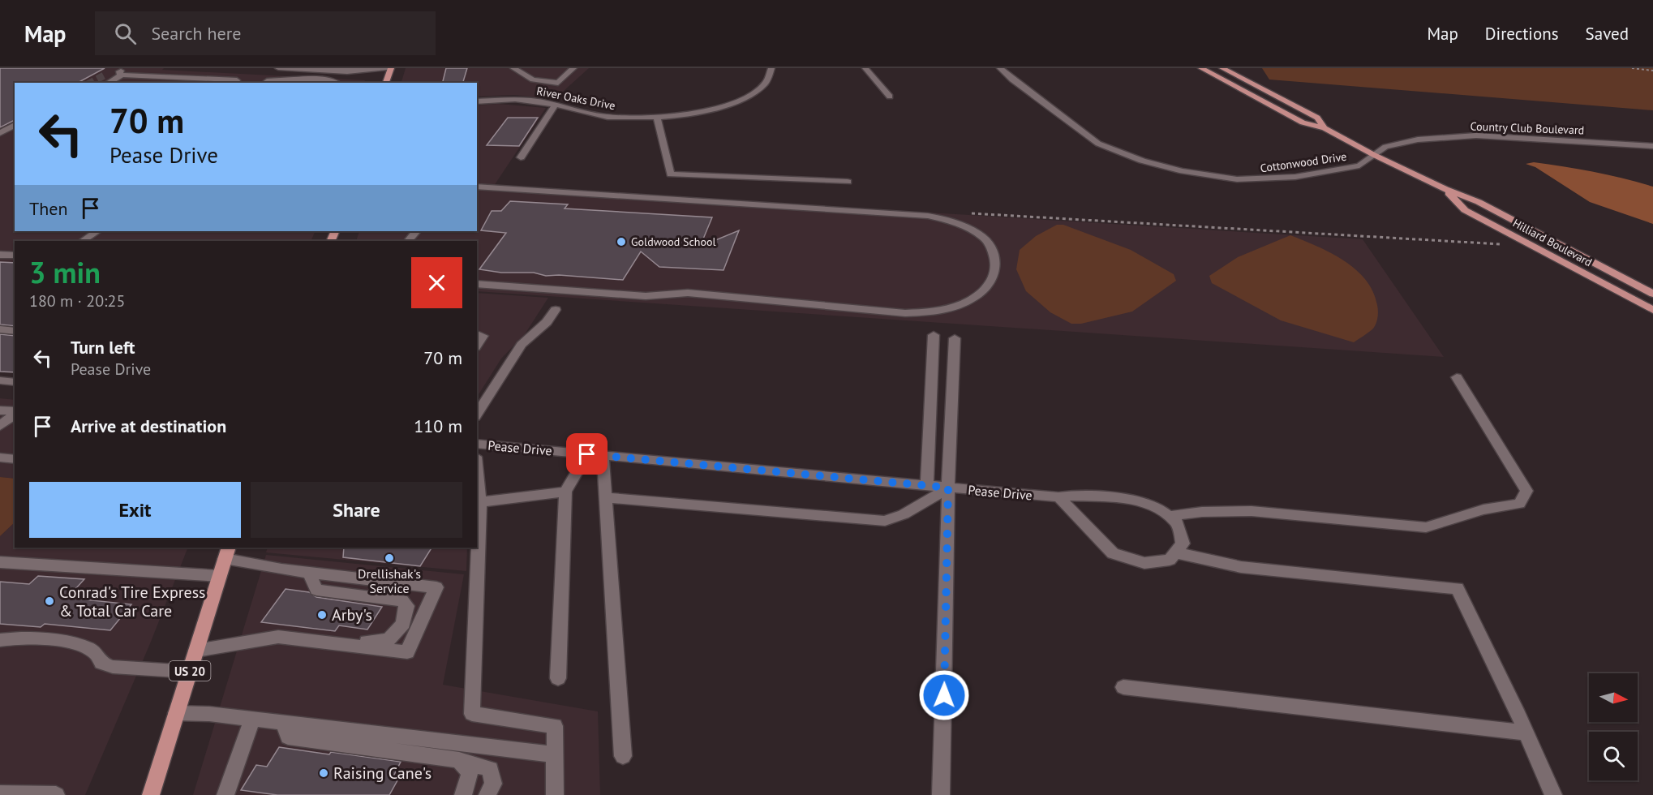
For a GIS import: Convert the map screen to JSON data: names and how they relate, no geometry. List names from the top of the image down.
{
  "streets": {
    "main road": ["Hilliard Boulevard", "US 20"],
    "street": [
      "River Oaks Drive",
      "Country Club Boulevard",
      "Cottonwood Drive",
      "Pease Drive"
    ]
  },
  "crossings": [
    ["Country Club Boulevard", "Cottonwood Drive"],
    ["Country Club Boulevard", "Hilliard Boulevard"],
    ["Cottonwood Drive", "Hilliard Boulevard"]
  ],
  "places": [
    "Goldwood School",
    "Drellishak's Service",
    "Conrad's Tire Express & Total Car Care",
    "Arby's",
    "Raising Cane's"
  ],
  "north": "right",
  "page": {
    "header": "Map",
    "search": "Search here",
    "nav": ["Map", "Directions", "Saved"],
    "turn": ["70 m", "Pease Drive"],
    "then": "Then",
    "heading": ["3 min", "180 m · 20:25"],
    "list": [
      {
        "name": "Turn left",
        "note": "Pease Drive",
        "value": "70 m"
      },
      {
        "name": "Arrive at destination",
        "value": "110 m"
      }
    ],
    "buttons": ["Exit", "Share"]
  }
}
